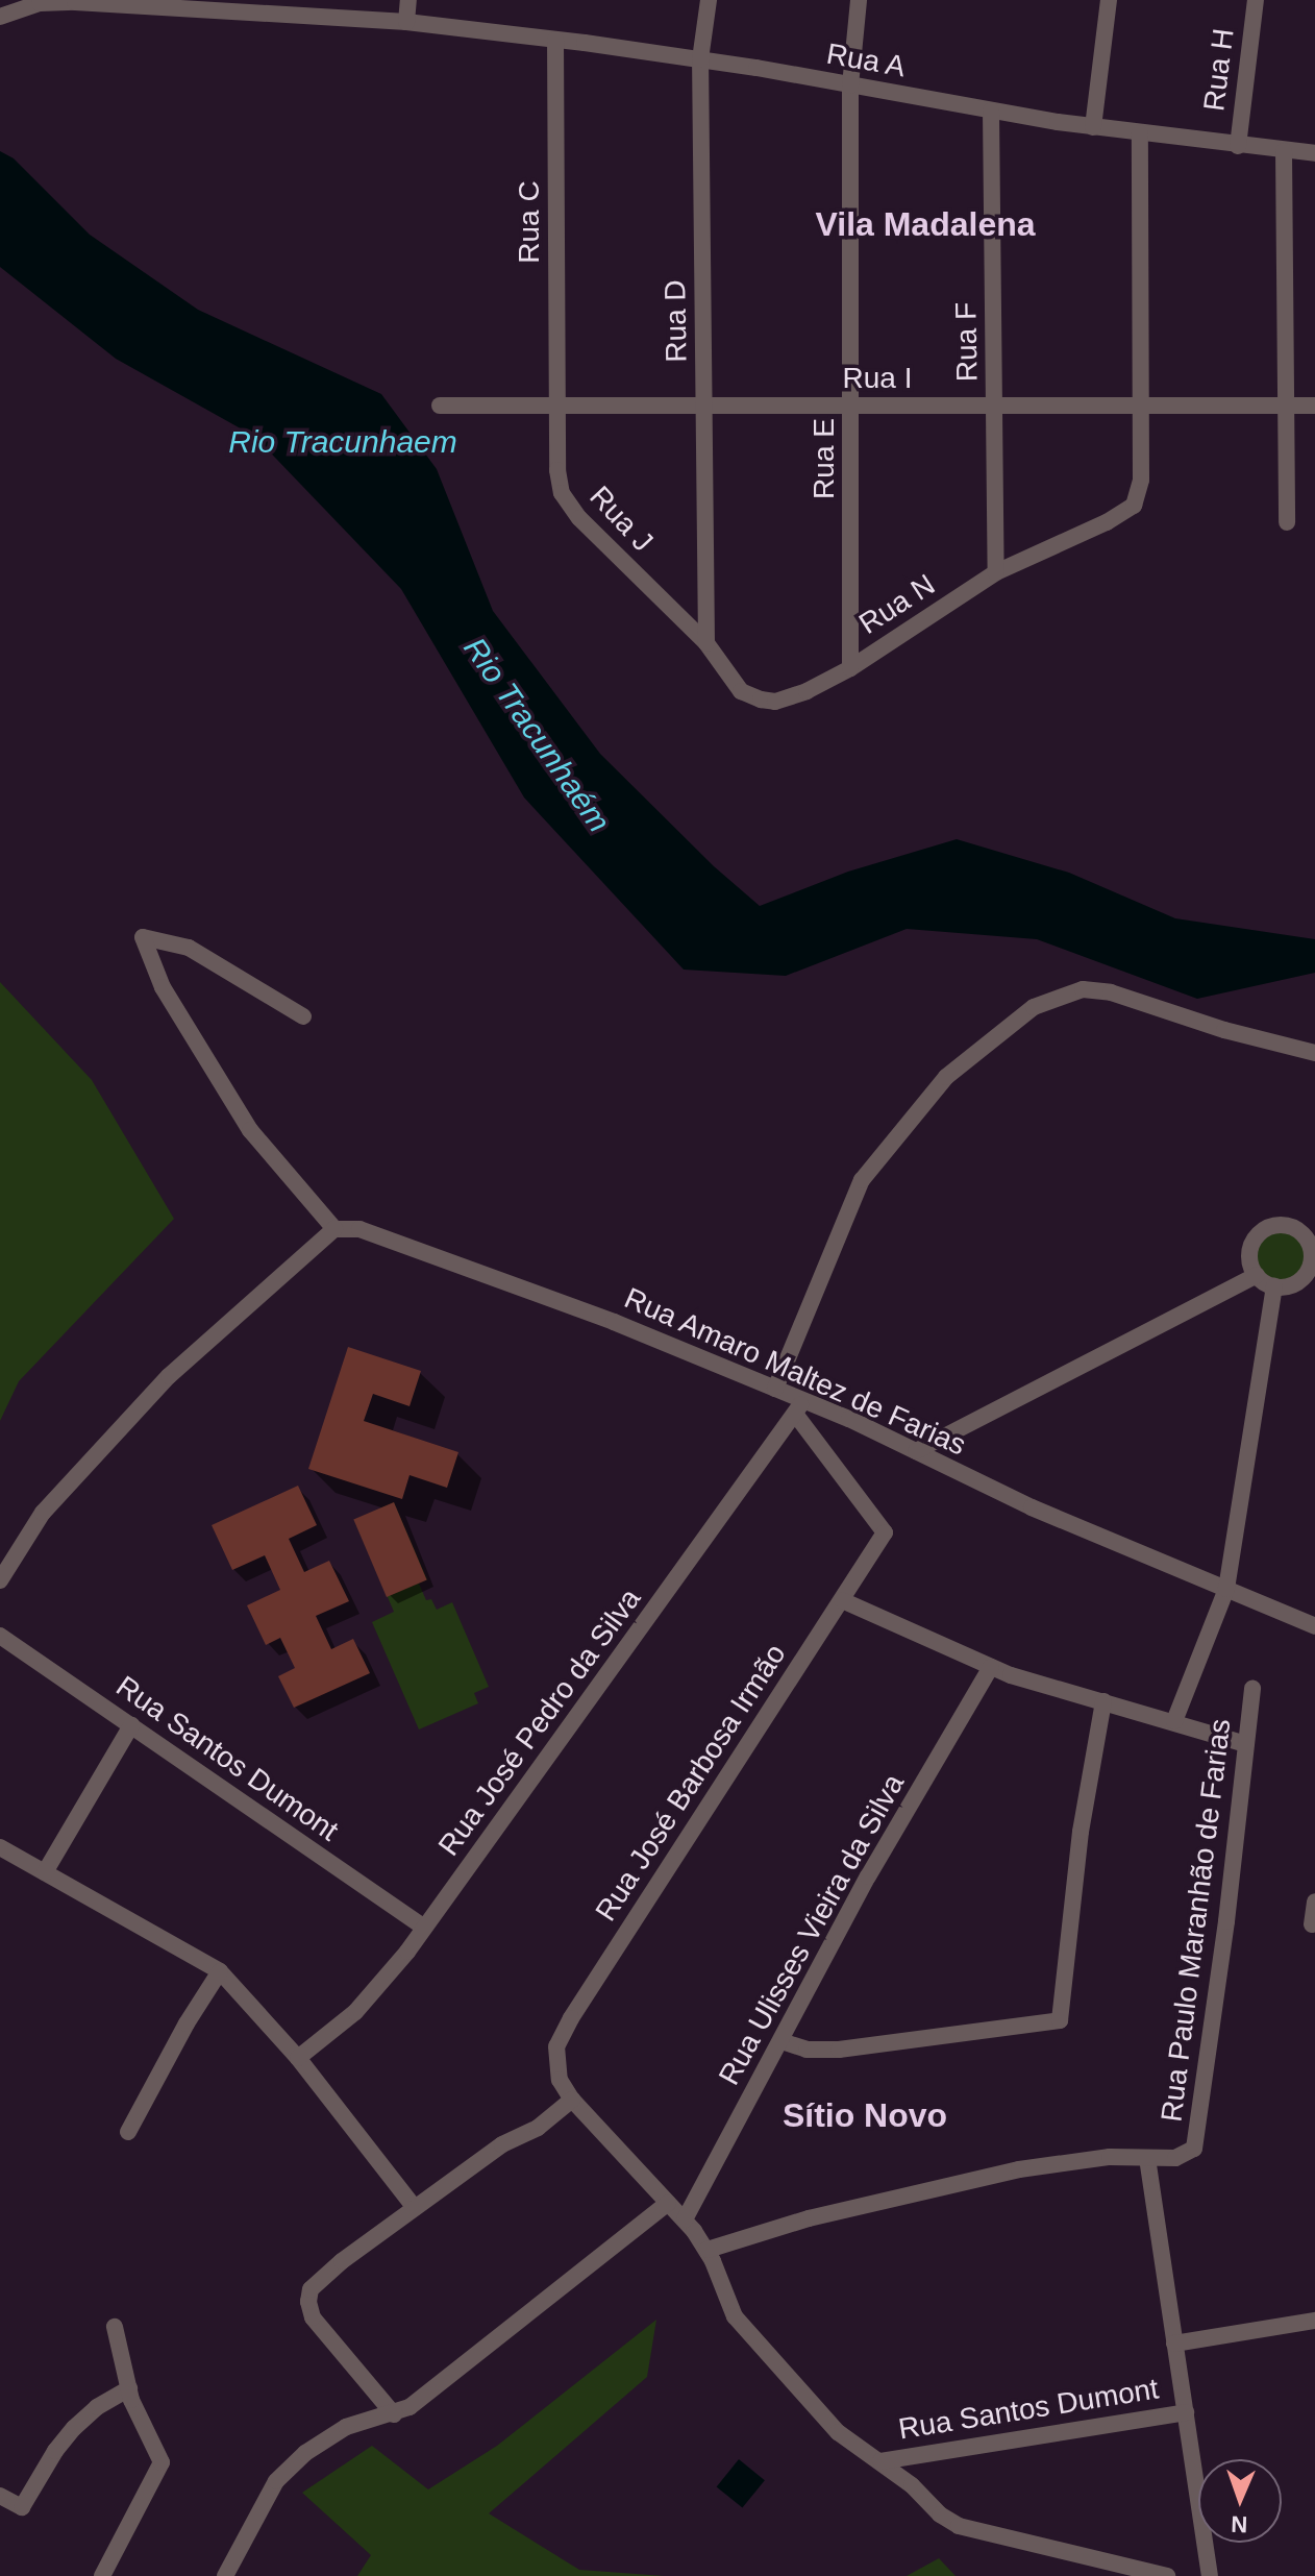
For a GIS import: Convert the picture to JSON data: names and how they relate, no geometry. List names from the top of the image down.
{
  "streets": {
    "street": [
      "Rua A",
      "Rua H",
      "Rua C",
      "Rua D",
      "Rua F",
      "Rua I",
      "Rua E",
      "Rua J",
      "Rua N",
      "Rua Amaro Maltez de Farias",
      "Rua José Pedro da Silva",
      "Rua Santos Dumont",
      "Rua José Barbosa Irmão",
      "Rua Paulo Maranhão de Farias",
      "Rua Ulisses Vieira da Silva"
    ]
  },
  "crossings": [
    ["Rua A", "Rua H"],
    ["Rua A", "Rua C"],
    ["Rua A", "Rua D"],
    ["Rua A", "Rua F"],
    ["Rua A", "Rua E"],
    ["Rua C", "Rua I"],
    ["Rua C", "Rua J"],
    ["Rua D", "Rua I"],
    ["Rua D", "Rua J"],
    ["Rua D", "Rua N"],
    ["Rua F", "Rua I"],
    ["Rua F", "Rua N"],
    ["Rua I", "Rua E"],
    ["Rua I", "Rua J"],
    ["Rua I", "Rua N"],
    ["Rua E", "Rua N"],
    ["Rua J", "Rua N"],
    ["Rua Amaro Maltez de Farias", "Rua José Pedro da Silva"],
    ["Rua Amaro Maltez de Farias", "Rua José Barbosa Irmão"],
    ["Rua José Pedro da Silva", "Rua Santos Dumont"],
    ["Rua José Pedro da Silva", "Rua José Barbosa Irmão"]
  ],
  "districts": ["Vila Madalena", "Sítio Novo"],
  "water": ["Rio Tracunhaem", "Rio Tracunhaém"],
  "north": "bottom"
}
